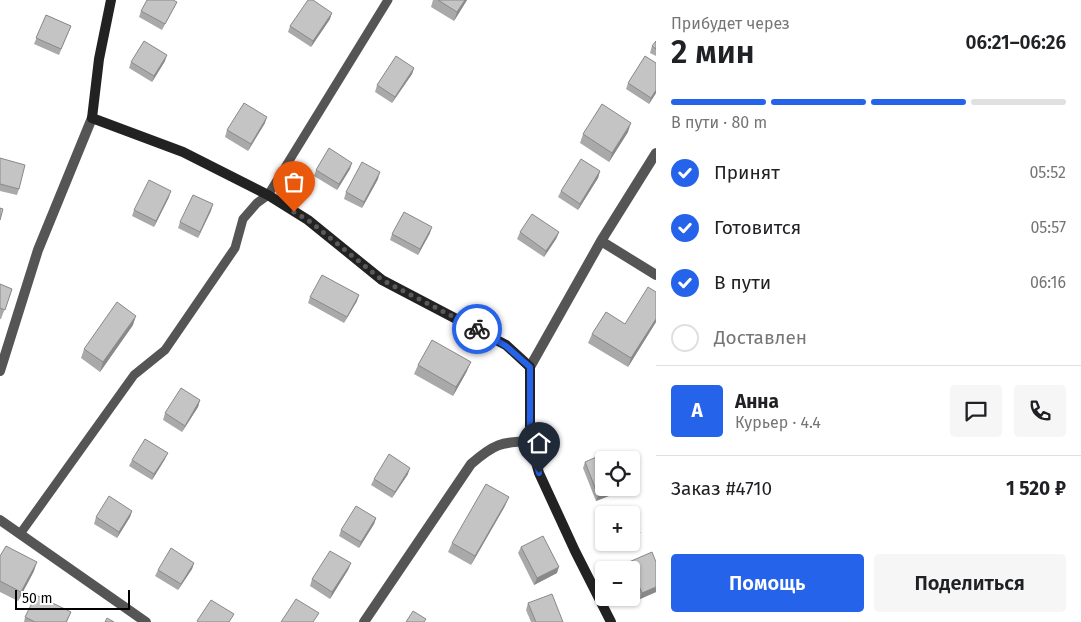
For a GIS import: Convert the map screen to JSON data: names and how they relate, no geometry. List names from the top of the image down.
{
  "scale_bar": "50 m",
  "page": {
    "heading": ["2 мин", "Прибудет через", "06:21–06:26"],
    "panel": [
      "Анна",
      "Курьер · 4.4",
      "Заказ #4710",
      "1 520 ₽"
    ],
    "bar": "В пути · 80 m",
    "list": [
      ["Принят", "05:52"],
      ["Готовится", "05:57"],
      ["В пути", "06:16"],
      "Доставлен"
    ],
    "round": "А",
    "map_buttons": ["+", "−"],
    "buttons": ["Помощь", "Поделиться"],
    "scale": "50 m"
  }
}
